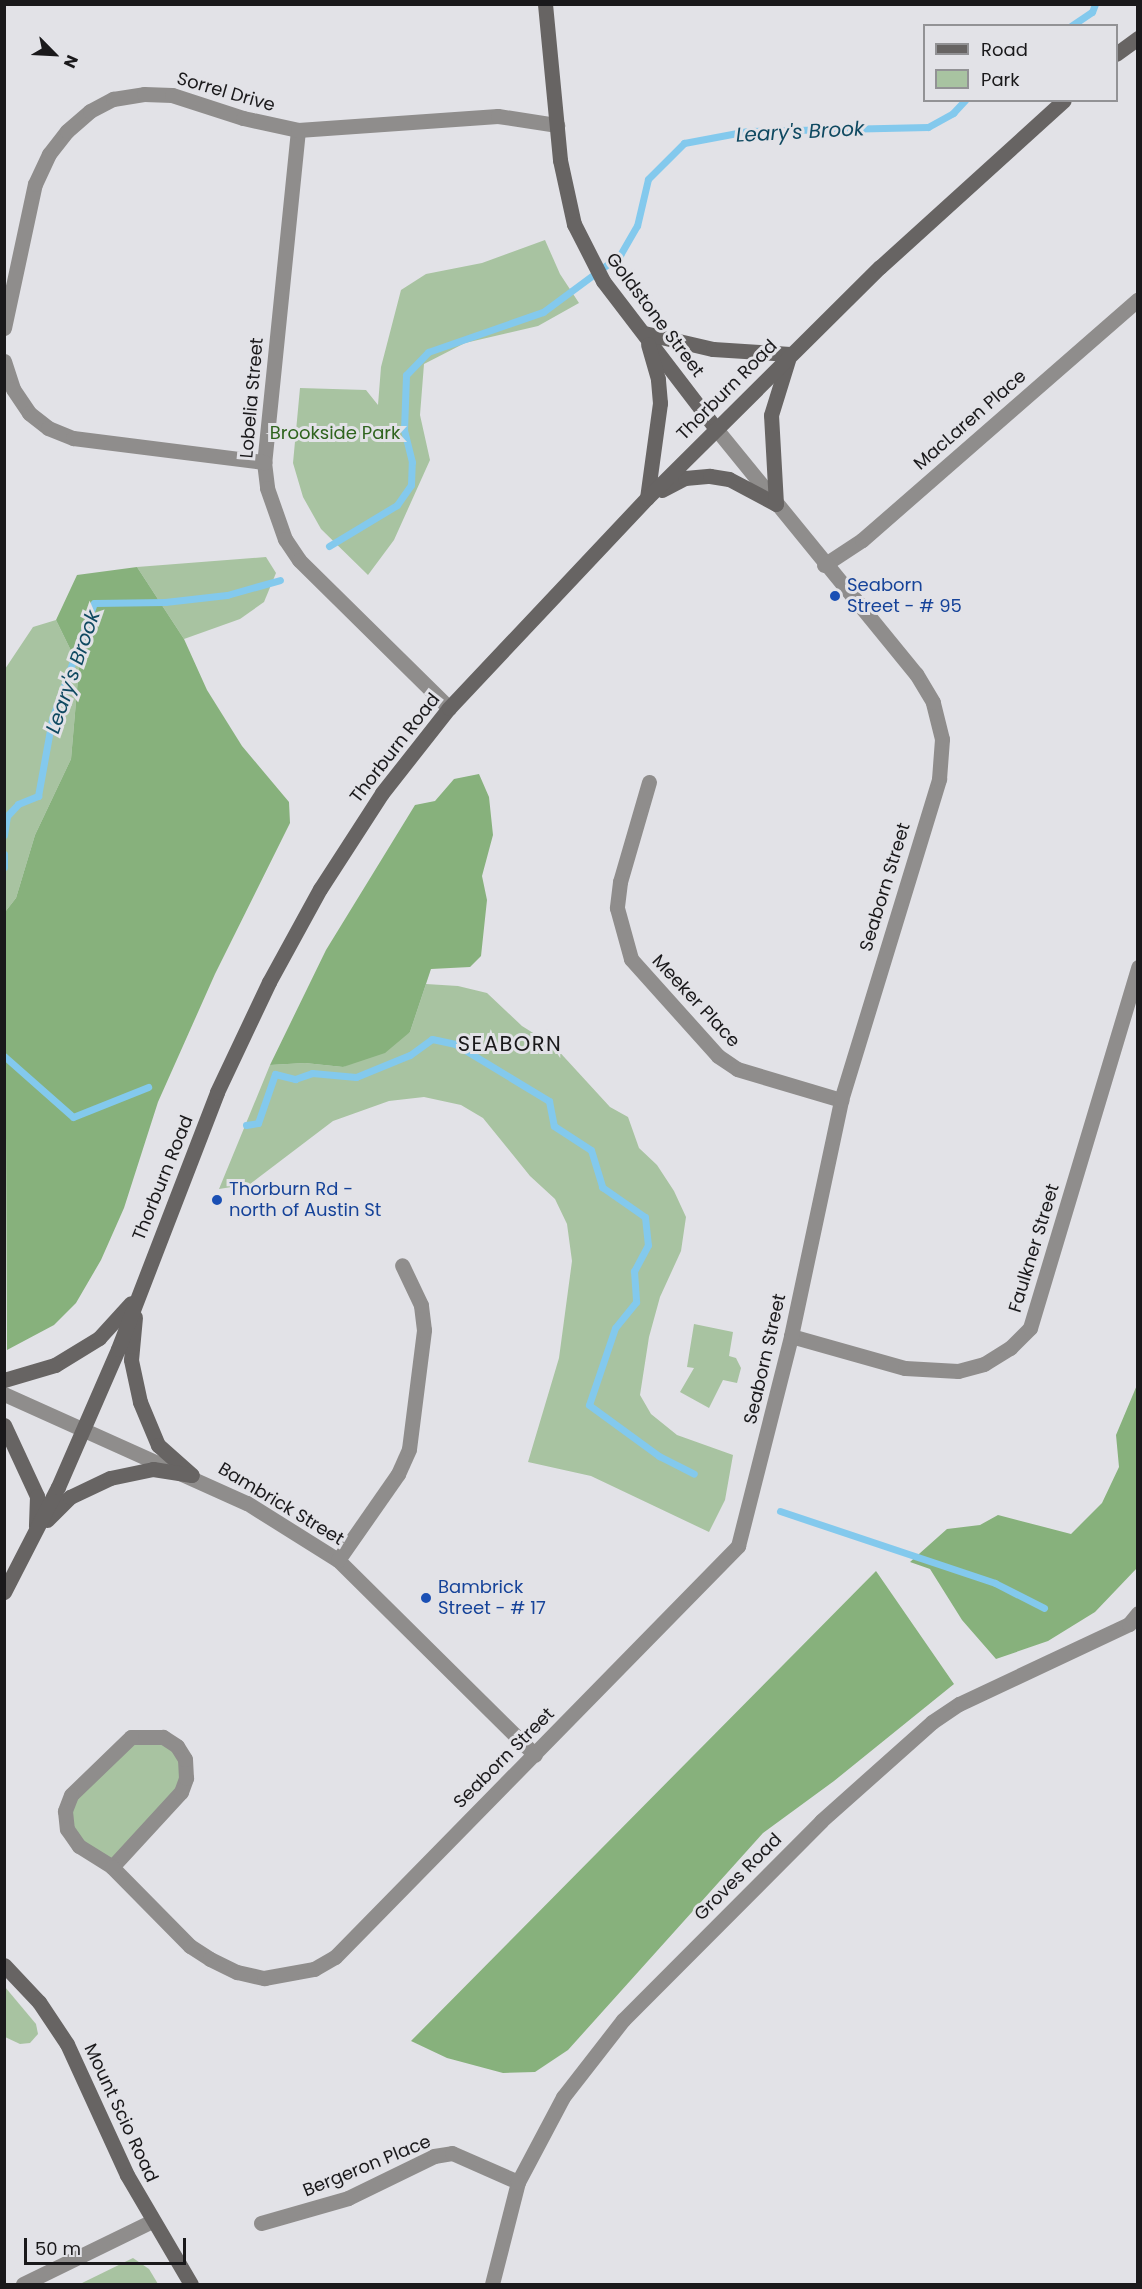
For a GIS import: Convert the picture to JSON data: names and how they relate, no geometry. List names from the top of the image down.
{
  "streets": {
    "main road": ["Goldstone Street", "Thorburn Road", "Mount Scio Road"],
    "street": [
      "Sorrel Drive",
      "Lobelia Street",
      "MacLaren Place",
      "Seaborn Street",
      "Meeker Place",
      "Faulkner Street",
      "Bambrick Street",
      "Groves Road",
      "Bergeron Place"
    ]
  },
  "crossings": [
    ["Sorrel Drive", "Goldstone Street"],
    ["Sorrel Drive", "Lobelia Street"],
    ["Goldstone Street", "Thorburn Road"],
    ["Goldstone Street", "Seaborn Street"],
    ["Thorburn Road", "Lobelia Street"],
    ["Thorburn Road", "Seaborn Street"],
    ["Thorburn Road", "Bambrick Street"],
    ["MacLaren Place", "Seaborn Street"],
    ["Seaborn Street", "Meeker Place"],
    ["Seaborn Street", "Faulkner Street"],
    ["Seaborn Street", "Bambrick Street"],
    ["Groves Road", "Bergeron Place"]
  ],
  "districts": ["SEABORN"],
  "water": ["Leary's Brook"],
  "parks": ["Brookside Park"],
  "places": ["Seaborn Street - # 95", "Thorburn Rd - north of Austin St", "Bambrick Street - # 17"],
  "legend": ["Road", "Park"],
  "scale_bar": "50 m",
  "north": "bottom right"
}
